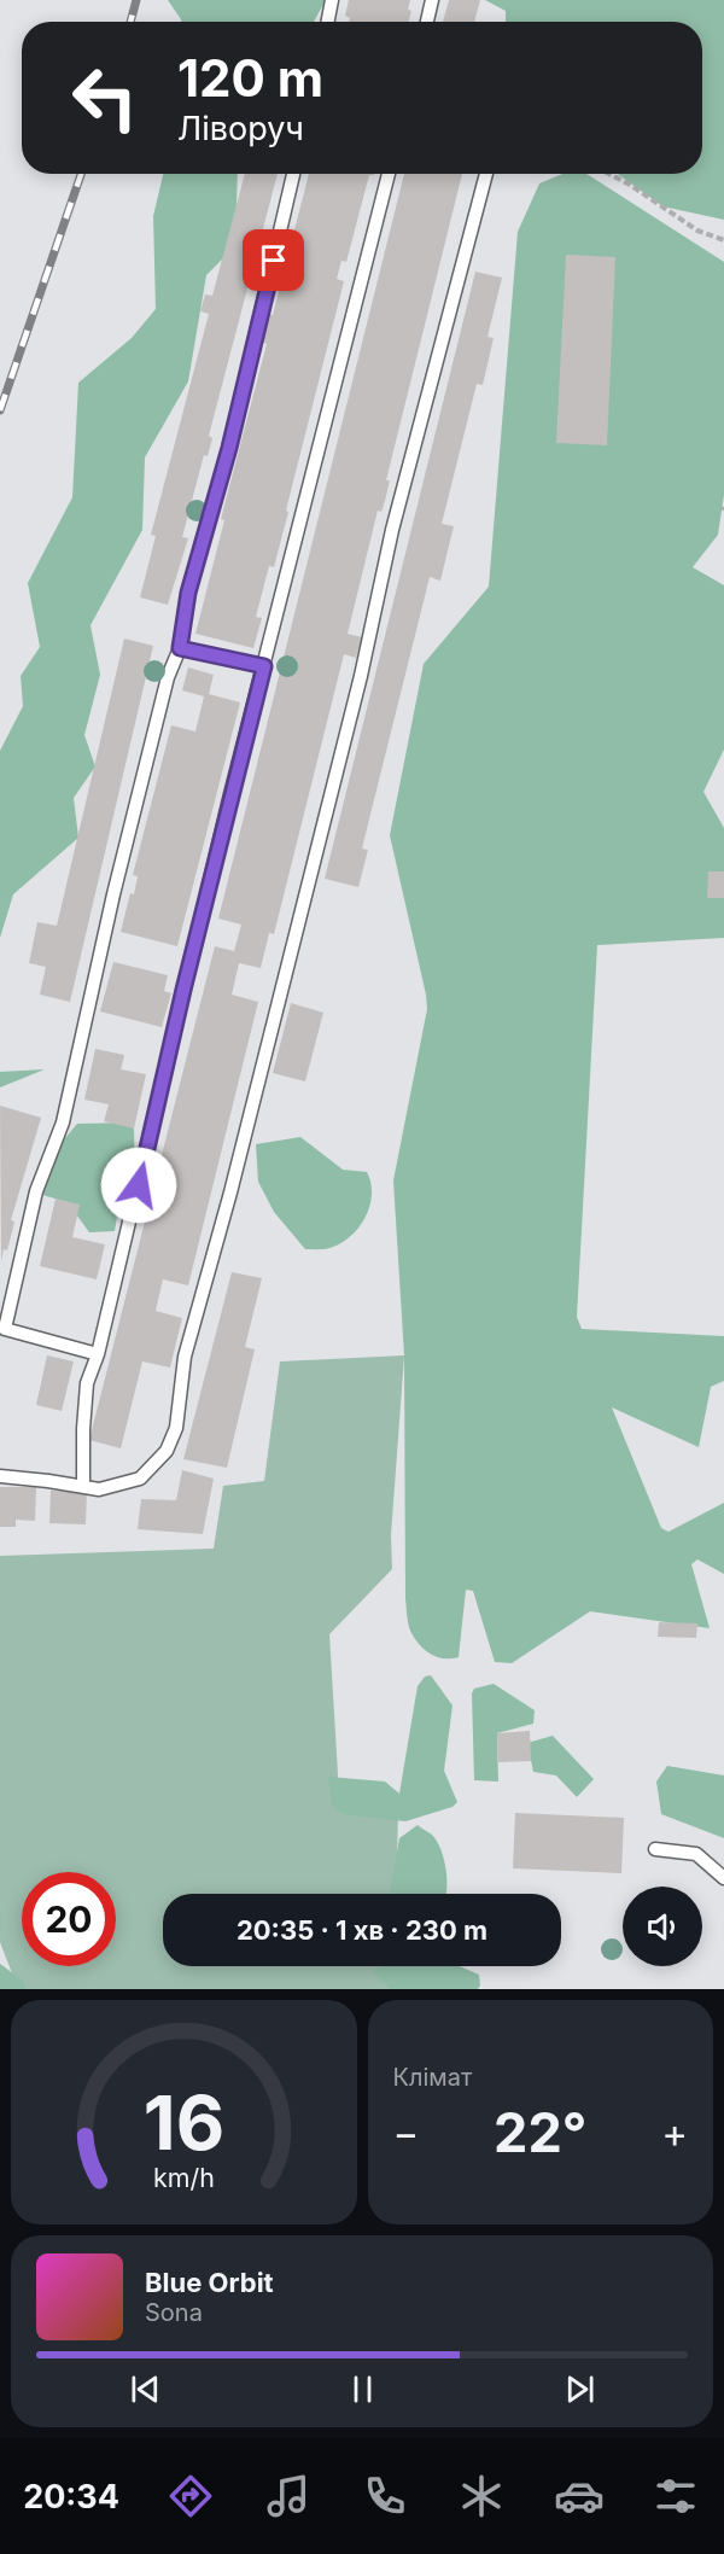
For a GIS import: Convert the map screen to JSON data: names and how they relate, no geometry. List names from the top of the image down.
{
  "page": {
    "turn": ["120 m", "Ліворуч"],
    "limit": "20",
    "trip": "20:35 · 1 хв · 230 m",
    "tile": "Клімат",
    "heat": ["−", "22°", "+"],
    "song": ["Blue Orbit", "Sona"],
    "tabs": "20:34",
    "gauge": ["16", "km/h"]
  }
}
